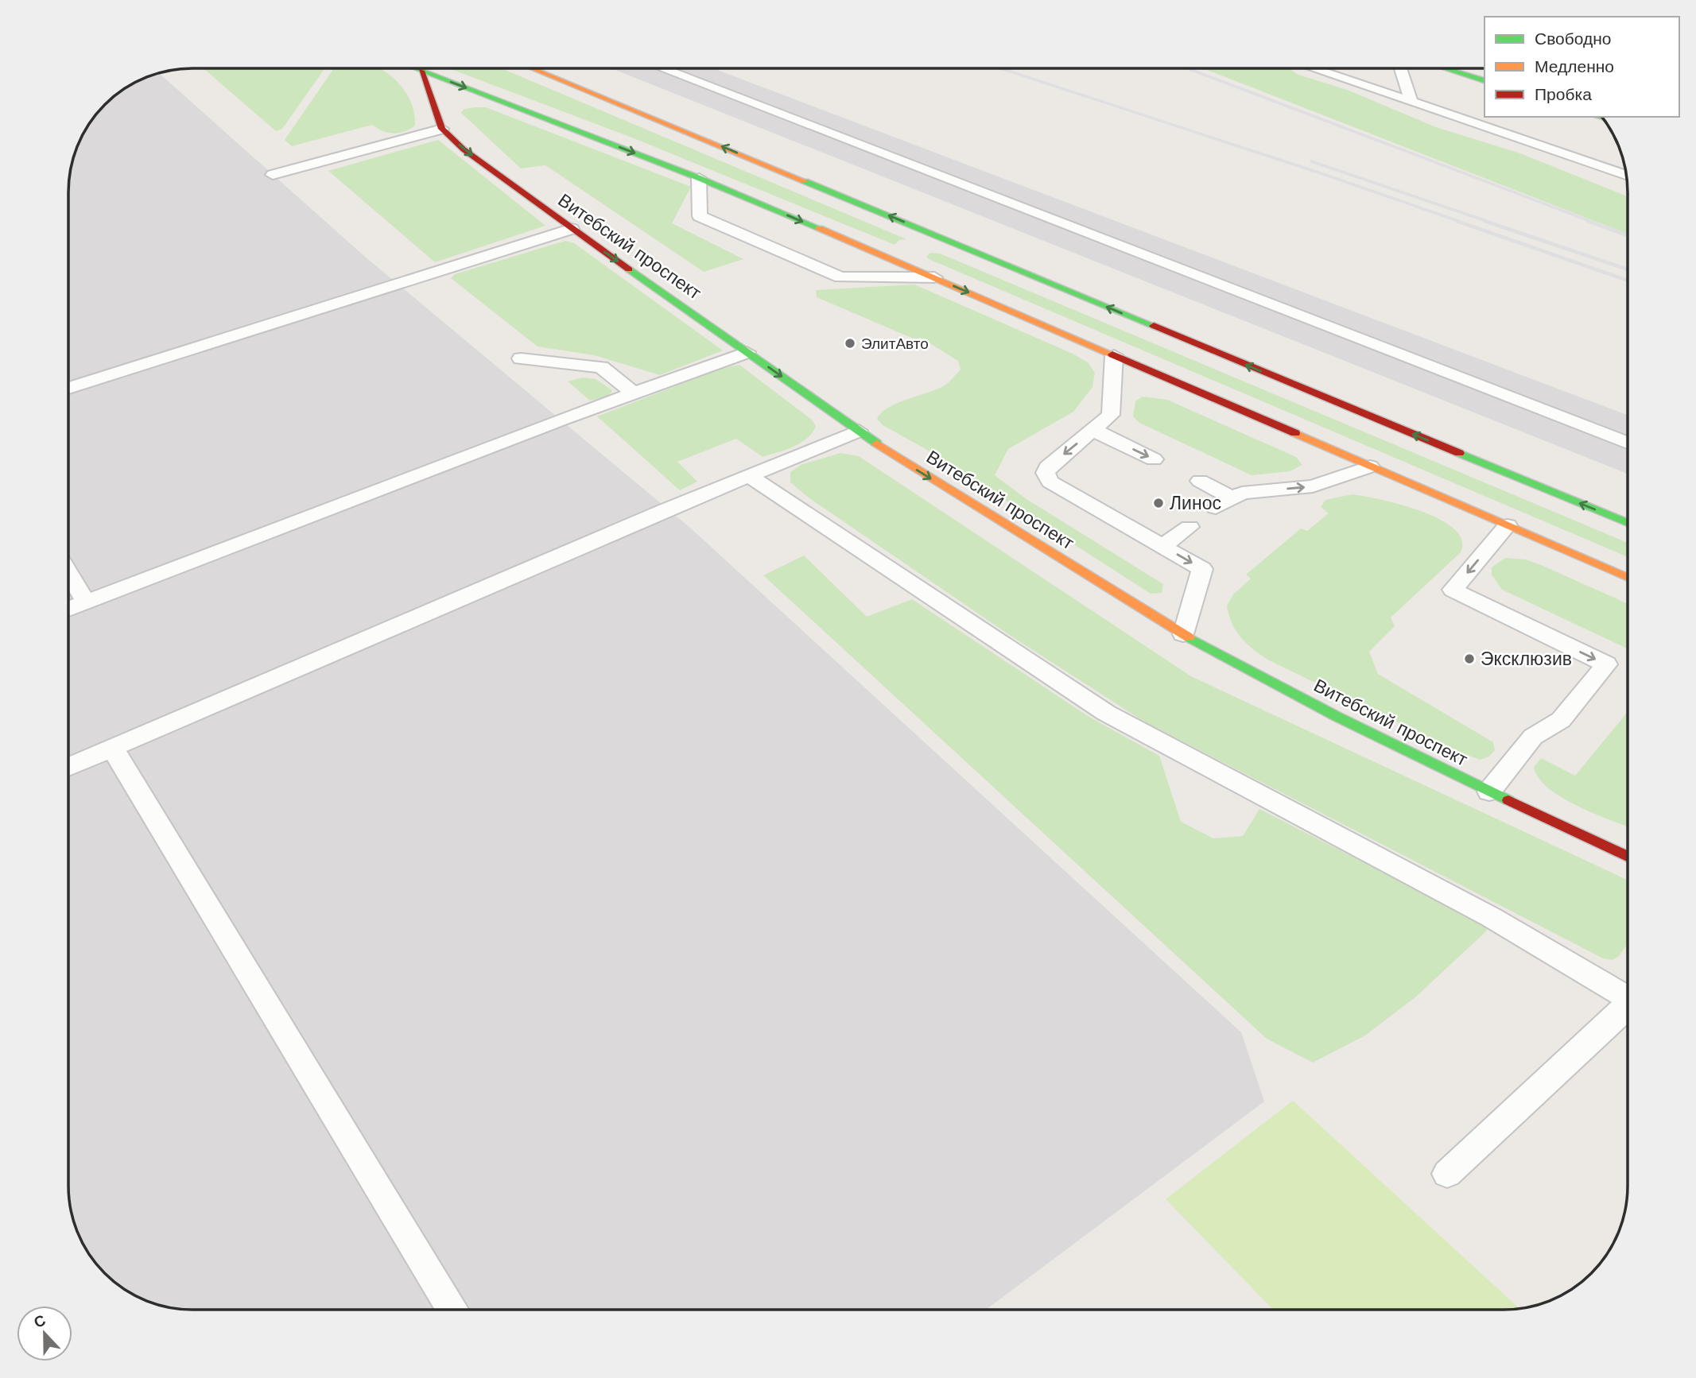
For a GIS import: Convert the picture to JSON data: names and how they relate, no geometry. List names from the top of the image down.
{
  "streets": {
    "main road": ["Витебский проспект"]
  },
  "one_way": ["Витебский проспект"],
  "places": ["ЭлитАвто", "Линос", "Эксклюзив"],
  "legend": ["Свободно", "Медленно", "Пробка"],
  "north": "top"
}
